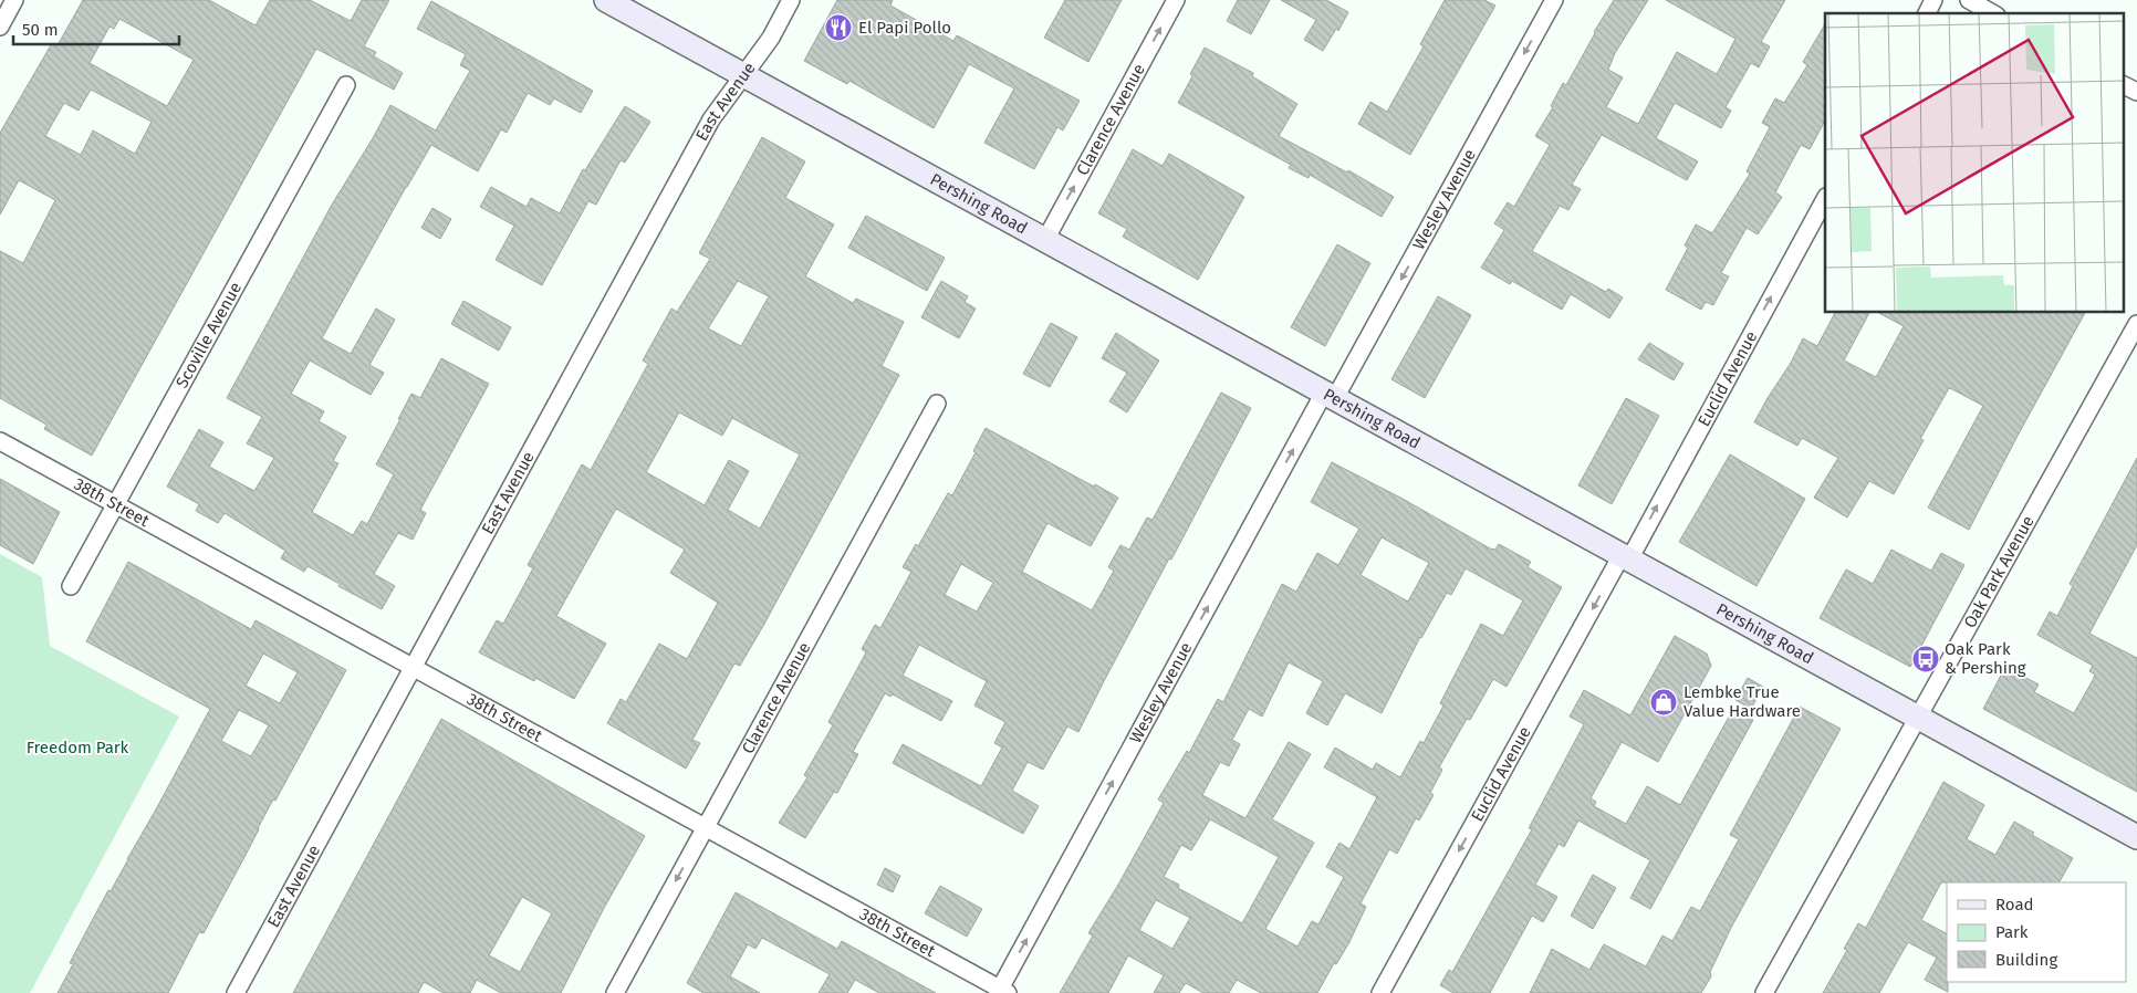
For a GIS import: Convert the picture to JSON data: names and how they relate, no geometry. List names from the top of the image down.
{
  "streets": {
    "main road": ["Pershing Road"],
    "street": [
      "East Avenue",
      "Clarence Avenue",
      "Wesley Avenue",
      "Scoville Avenue",
      "Euclid Avenue",
      "38th Street",
      "Oak Park Avenue"
    ]
  },
  "crossings": [
    ["East Avenue", "Pershing Road"],
    ["East Avenue", "38th Street"],
    ["Clarence Avenue", "Pershing Road"],
    ["Clarence Avenue", "38th Street"],
    ["Wesley Avenue", "Pershing Road"],
    ["Wesley Avenue", "38th Street"],
    ["Pershing Road", "Euclid Avenue"],
    ["Pershing Road", "Oak Park Avenue"],
    ["Scoville Avenue", "38th Street"]
  ],
  "parks": ["Freedom Park"],
  "places": {
    "restaurant": ["El Papi Pollo"],
    "bus stop": ["Oak Park & Pershing"],
    "shop": ["Lembke True Value Hardware"]
  },
  "legend": ["Road", "Park", "Building"],
  "scale_bar": "50 m"
}
